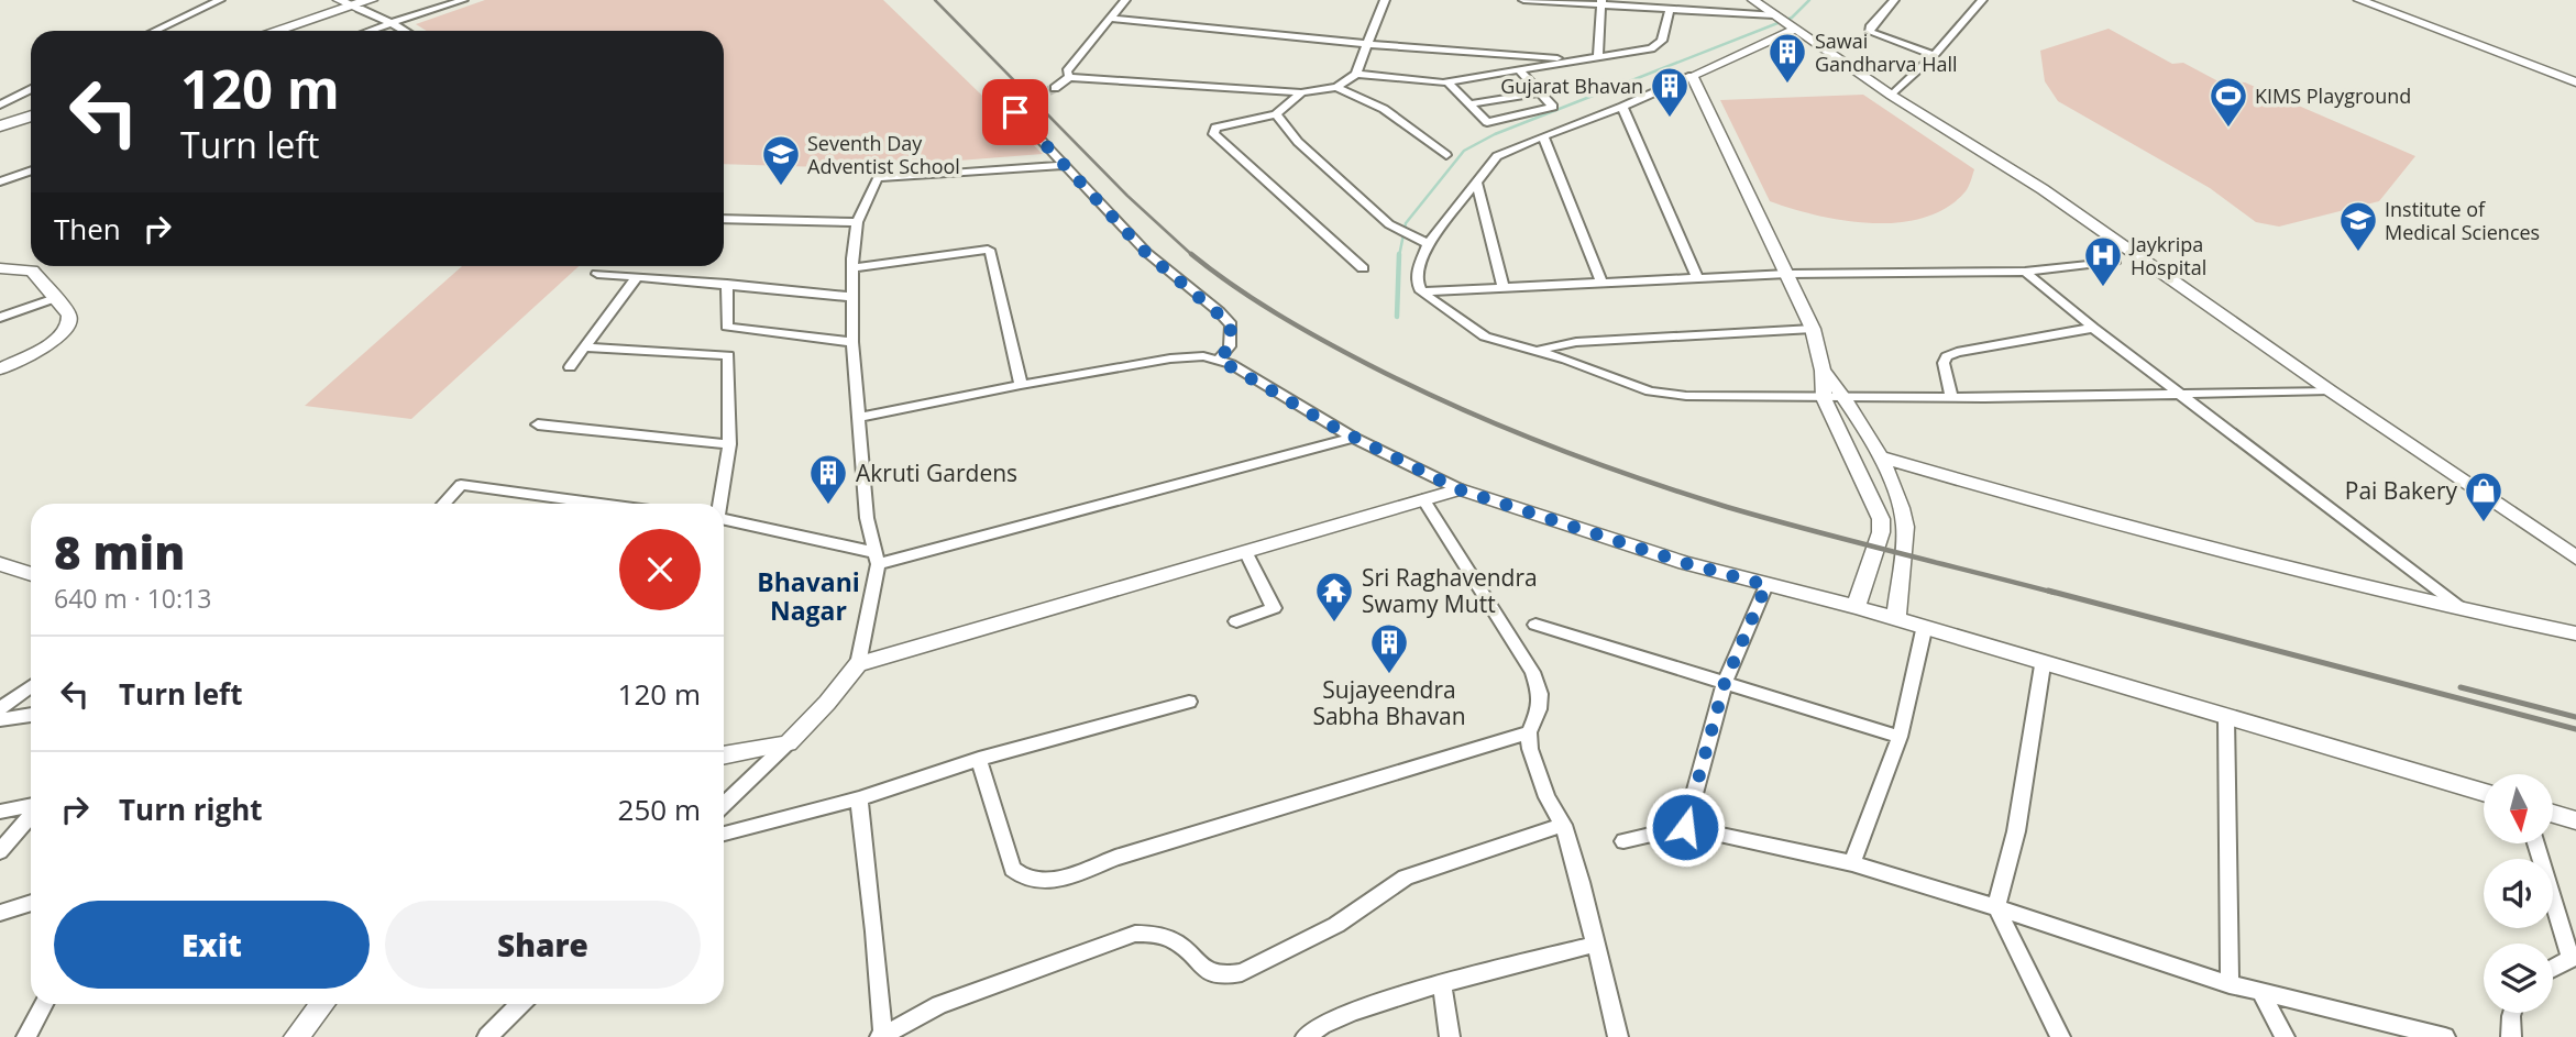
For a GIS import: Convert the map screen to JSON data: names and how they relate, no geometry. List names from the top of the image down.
{
  "districts": ["Bhavani Nagar"],
  "places": {
    "building": [
      "Sawai Gandharva Hall",
      "Gujarat Bhavan",
      "Akruti Gardens",
      "Sujayeendra Sabha Bhavan"
    ],
    "sports": ["KIMS Playground"],
    "school or university": ["Seventh Day Adventist School", "Institute of Medical Sciences"],
    "hospital": ["Jaykripa Hospital"],
    "shop": ["Pai Bakery"],
    "temple": ["Sri Raghavendra Swamy Mutt"]
  },
  "north": "bottom",
  "page": {
    "turn": ["120 m", "Turn left"],
    "then": "Then",
    "heading": ["8 min", "640 m · 10:13"],
    "list": [
      {
        "name": "Turn left",
        "value": "120 m"
      },
      {
        "name": "Turn right",
        "value": "250 m"
      }
    ],
    "buttons": ["Exit", "Share"]
  }
}
